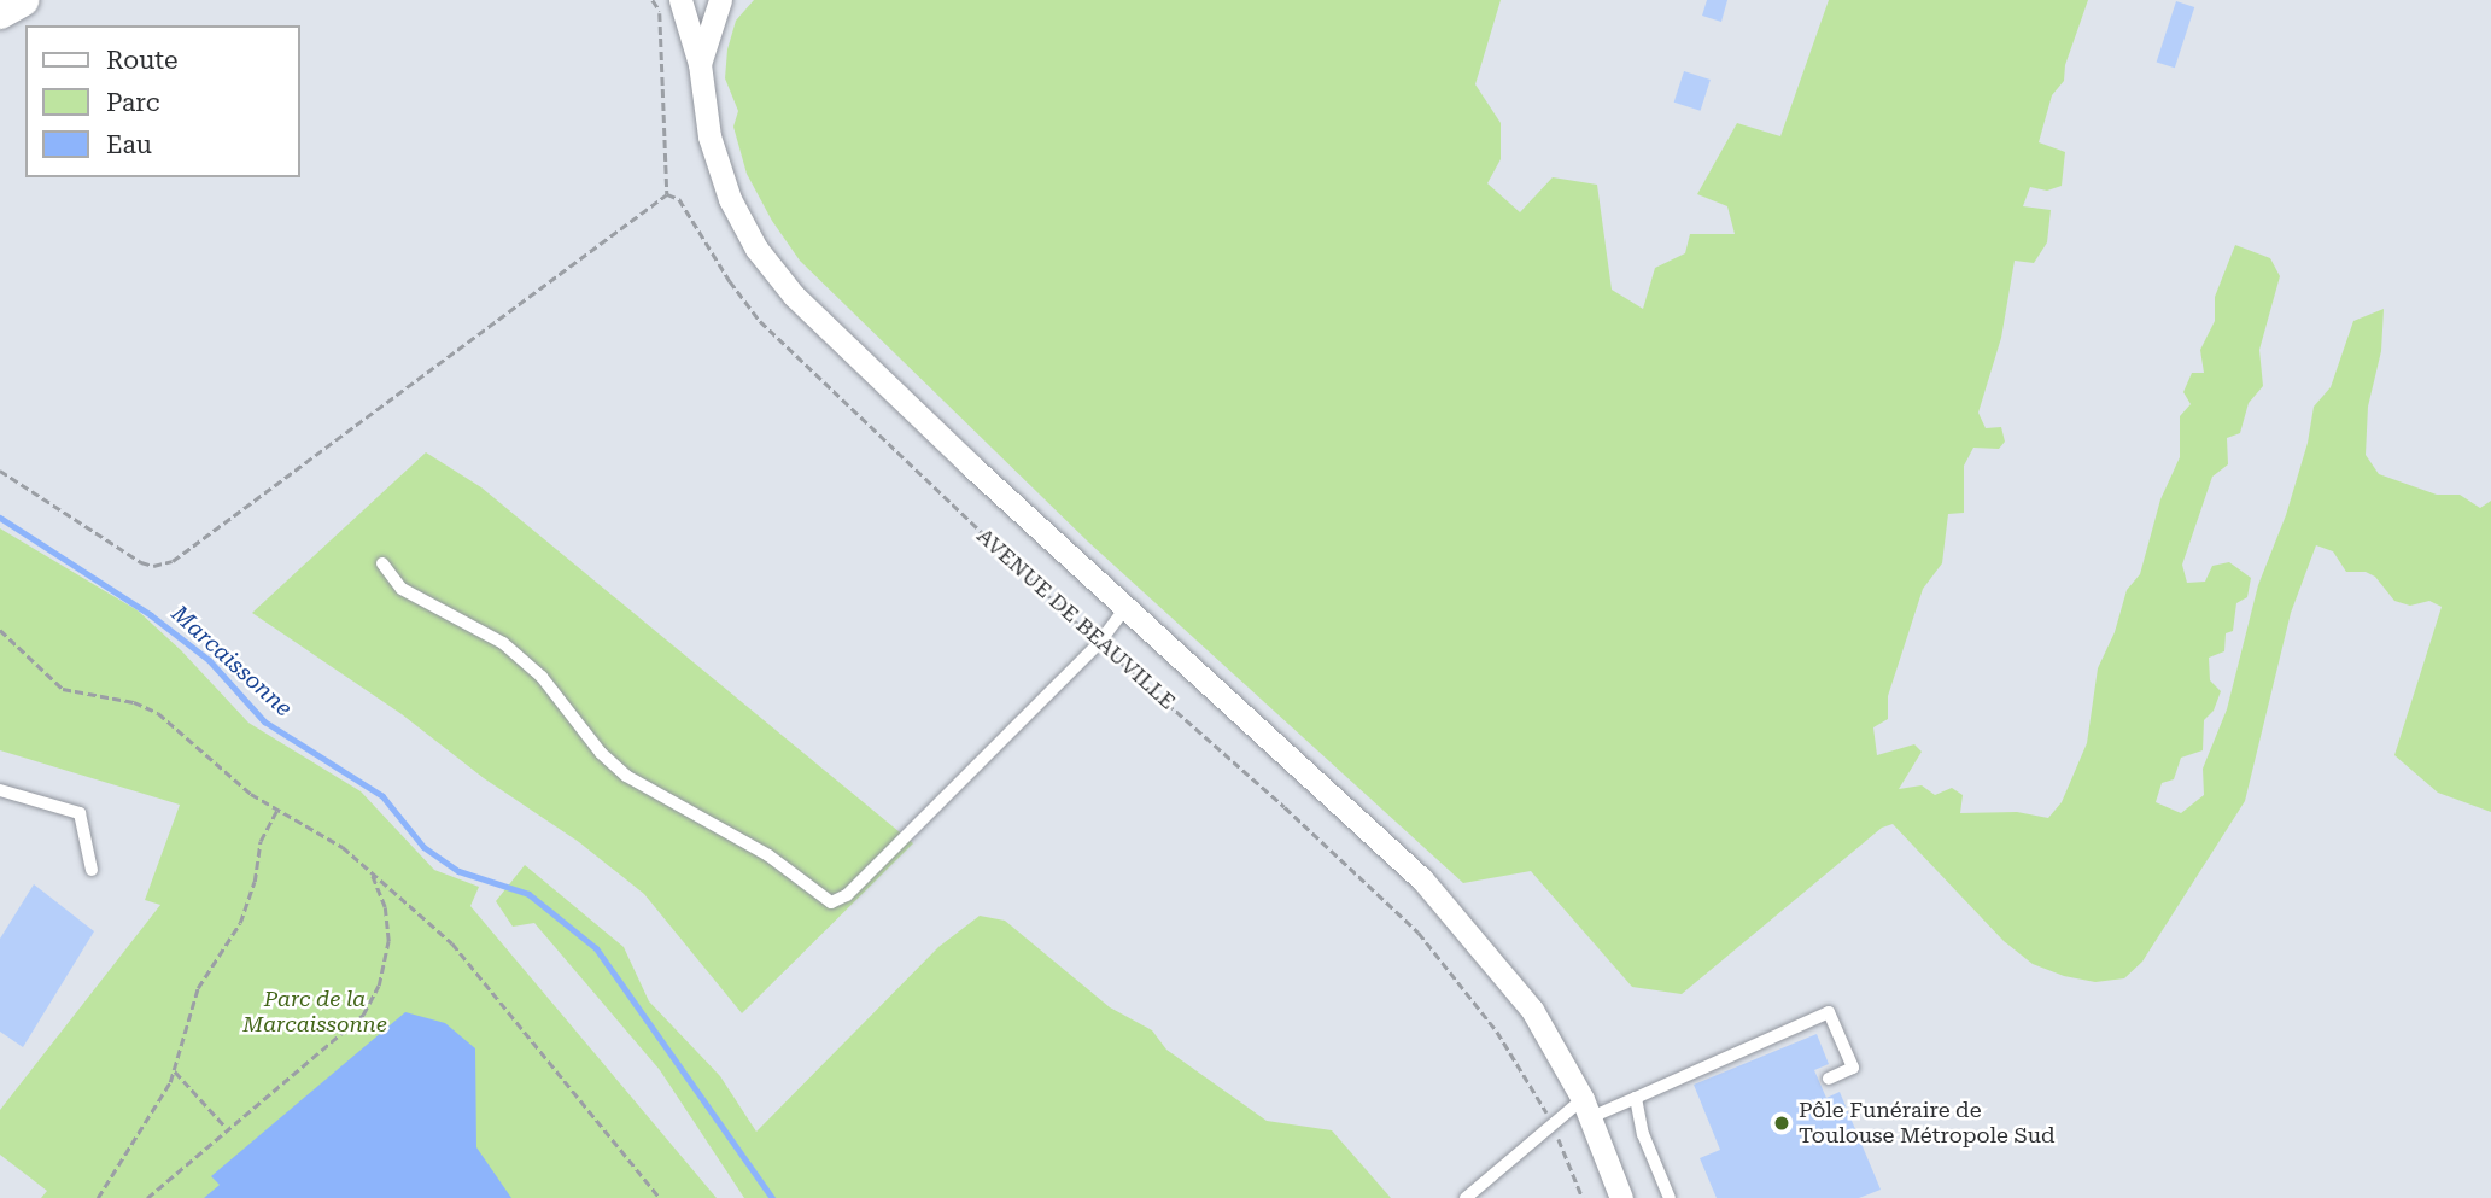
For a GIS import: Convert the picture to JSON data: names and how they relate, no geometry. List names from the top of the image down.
{
  "streets": {
    "street": ["AVENUE DE BEAUVILLE"]
  },
  "water": ["Marcaissonne"],
  "parks": ["Parc de la Marcaissonne"],
  "places": ["Pôle Funéraire de Toulouse Métropole Sud"],
  "legend": ["Route", "Parc", "Eau"]
}
